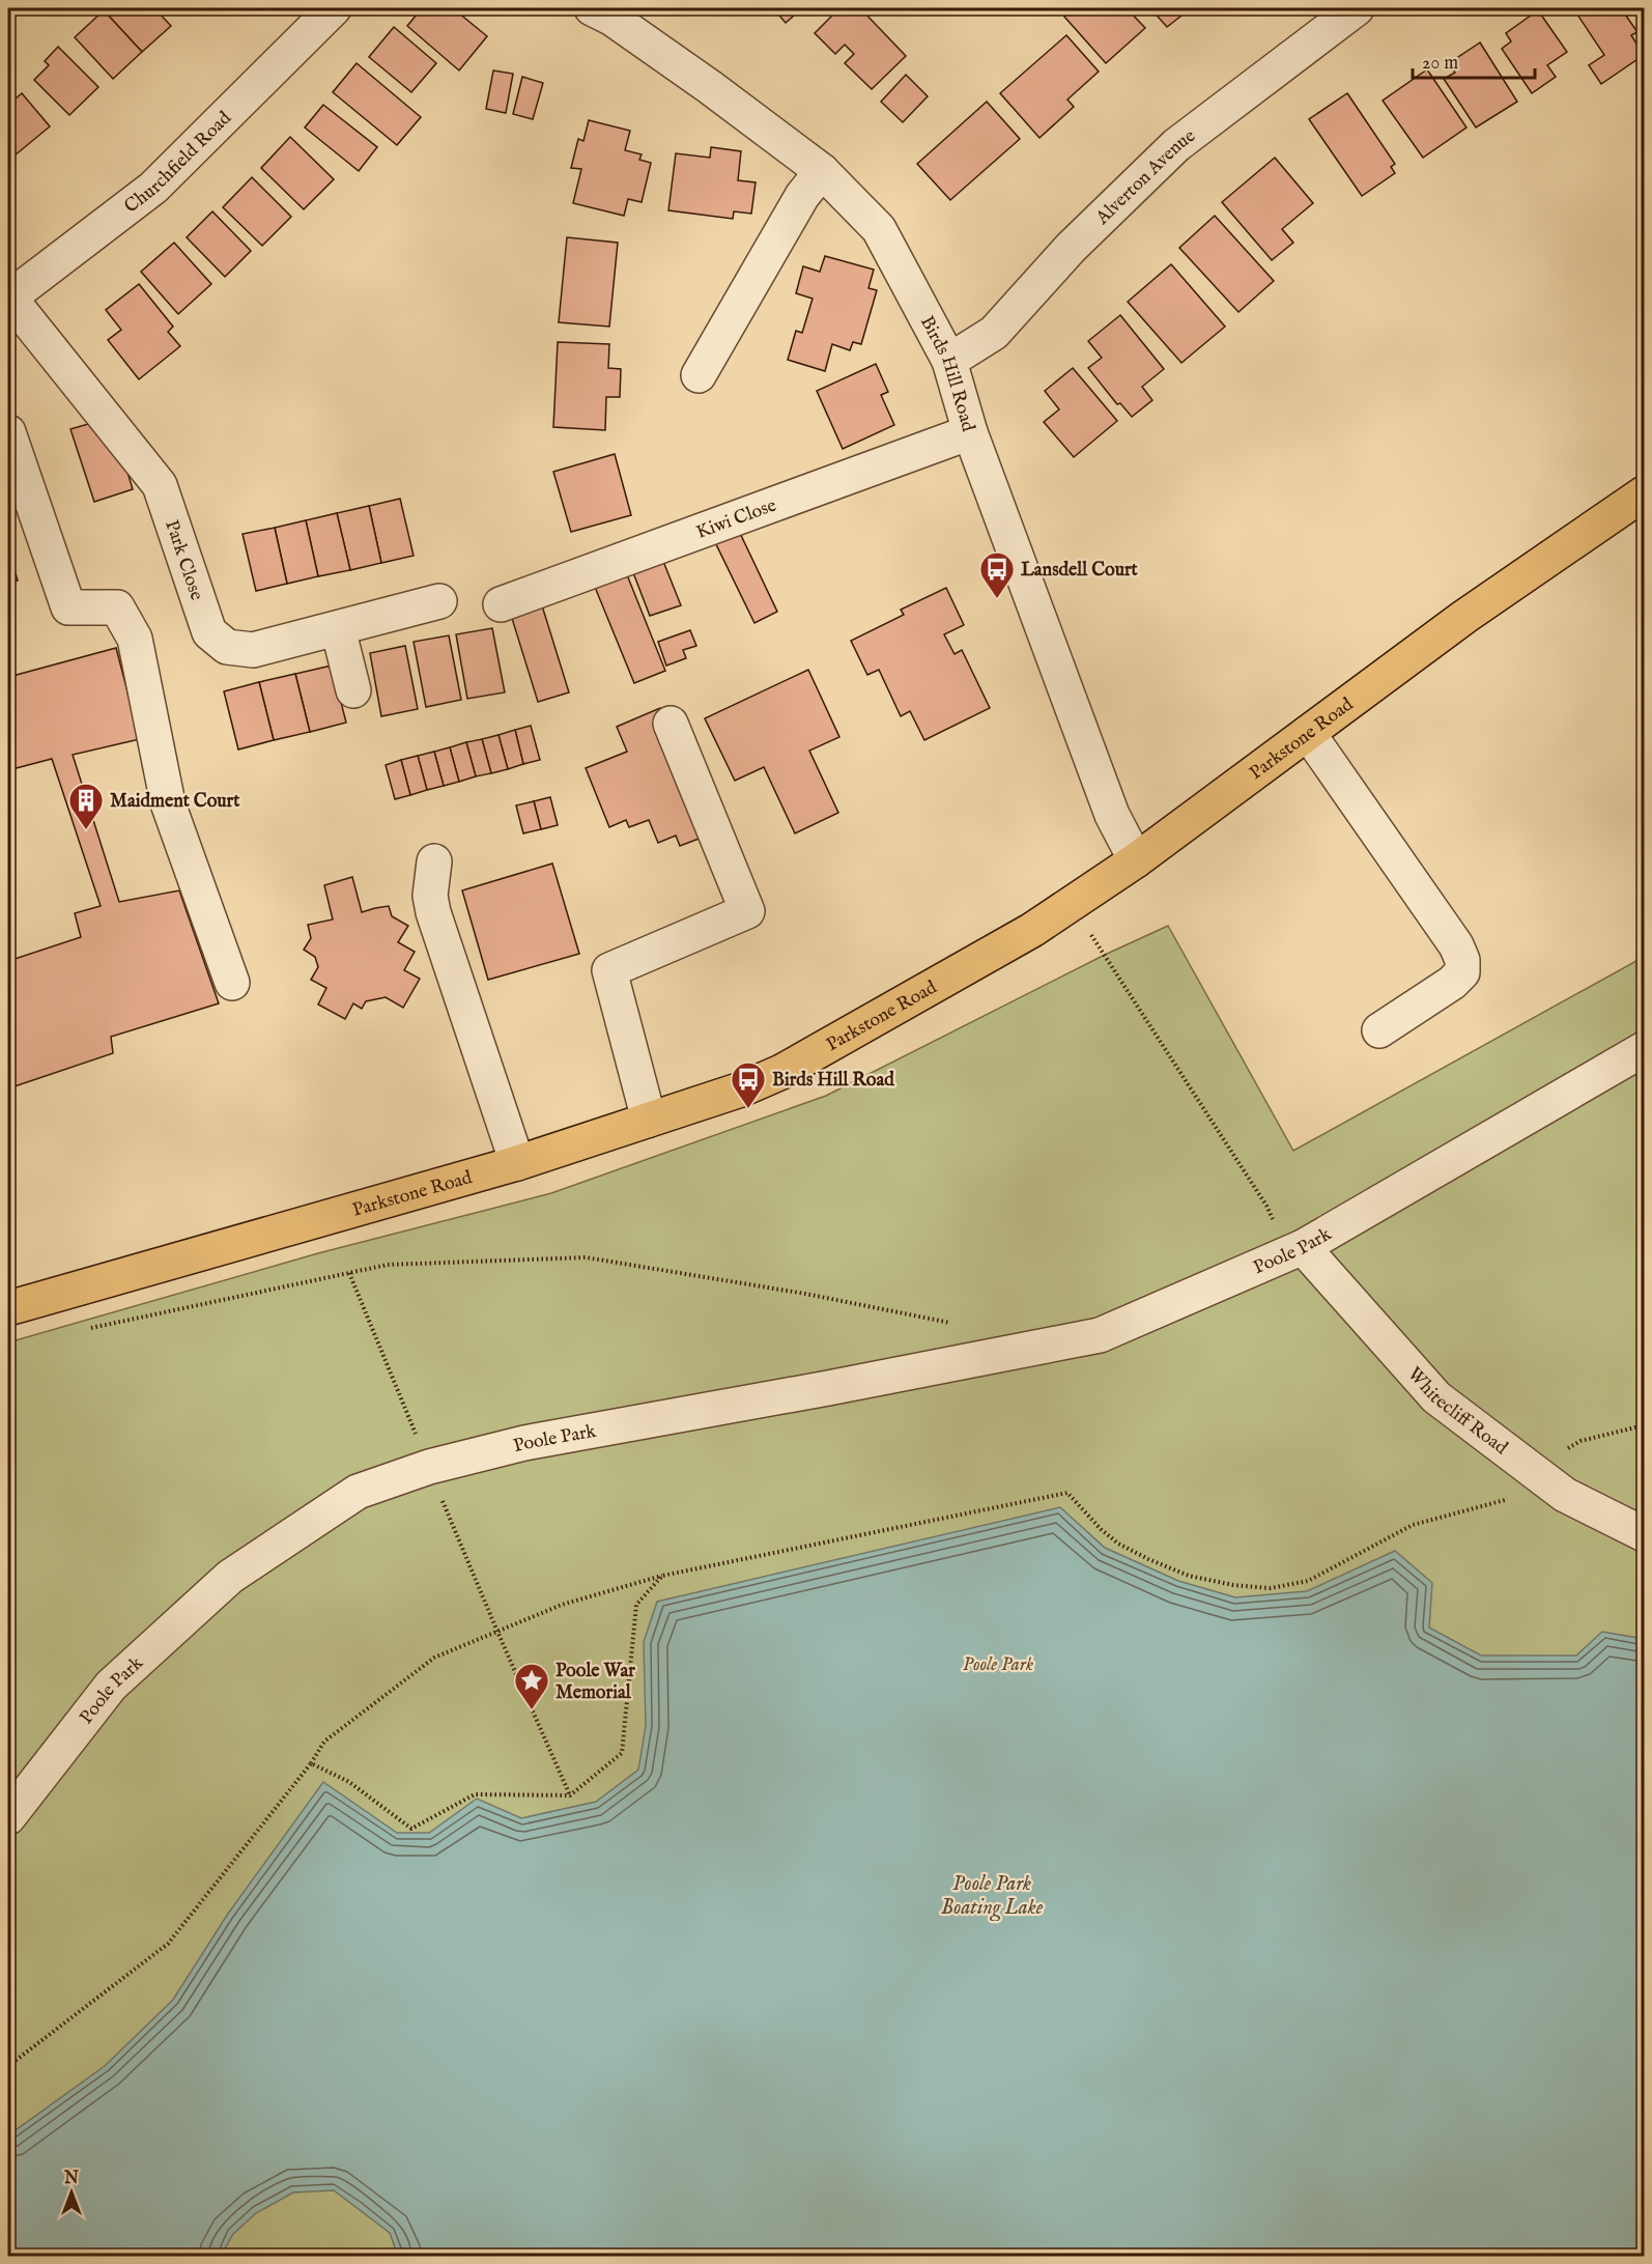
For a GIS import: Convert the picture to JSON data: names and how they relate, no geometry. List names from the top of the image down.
{
  "streets": {
    "main road": ["Parkstone Road"],
    "street": [
      "Churchfield Road",
      "Alverton Avenue",
      "Birds Hill Road",
      "Kiwi Close",
      "Park Close",
      "Poole Park",
      "Whitecliff Road"
    ]
  },
  "crossings": [
    ["Churchfield Road", "Park Close"],
    ["Alverton Avenue", "Birds Hill Road"],
    ["Birds Hill Road", "Kiwi Close"],
    ["Birds Hill Road", "Parkstone Road"],
    ["Poole Park", "Whitecliff Road"]
  ],
  "water": ["Poole Park Boating Lake"],
  "parks": ["Poole Park"],
  "places": {
    "bus stop": ["Lansdell Court", "Birds Hill Road"],
    "building": ["Maidment Court"],
    "place": ["Poole War Memorial"]
  },
  "scale_bar": "20 m",
  "north": "top"
}
